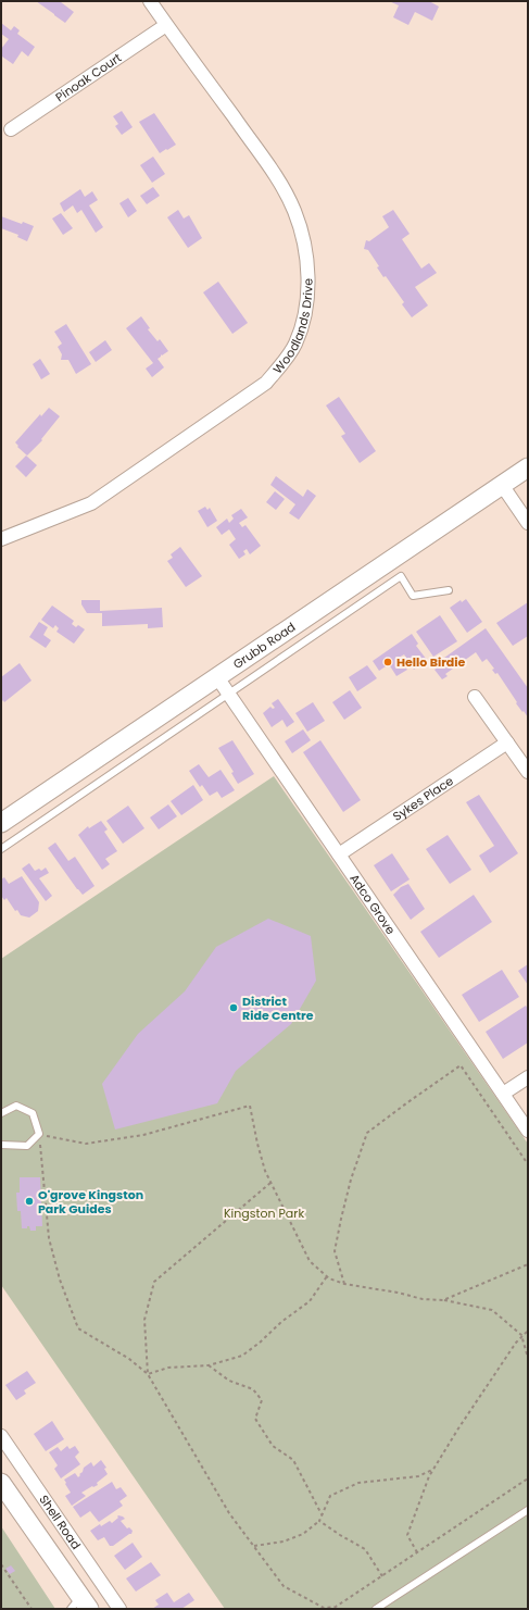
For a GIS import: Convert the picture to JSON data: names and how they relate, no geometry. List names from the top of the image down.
{
  "streets": {
    "main road": ["Grubb Road", "Shell Road"],
    "street": [
      "Pinoak Court",
      "Woodlands Drive",
      "Sykes Place",
      "Adco Grove"
    ]
  },
  "crossings": [
    ["Pinoak Court", "Woodlands Drive"],
    ["Grubb Road", "Adco Grove"],
    ["Sykes Place", "Adco Grove"]
  ],
  "parks": ["Kingston Park"],
  "places": ["Hello Birdie", "District Ride Centre", "O'grove Kingston Park Guides"]
}
